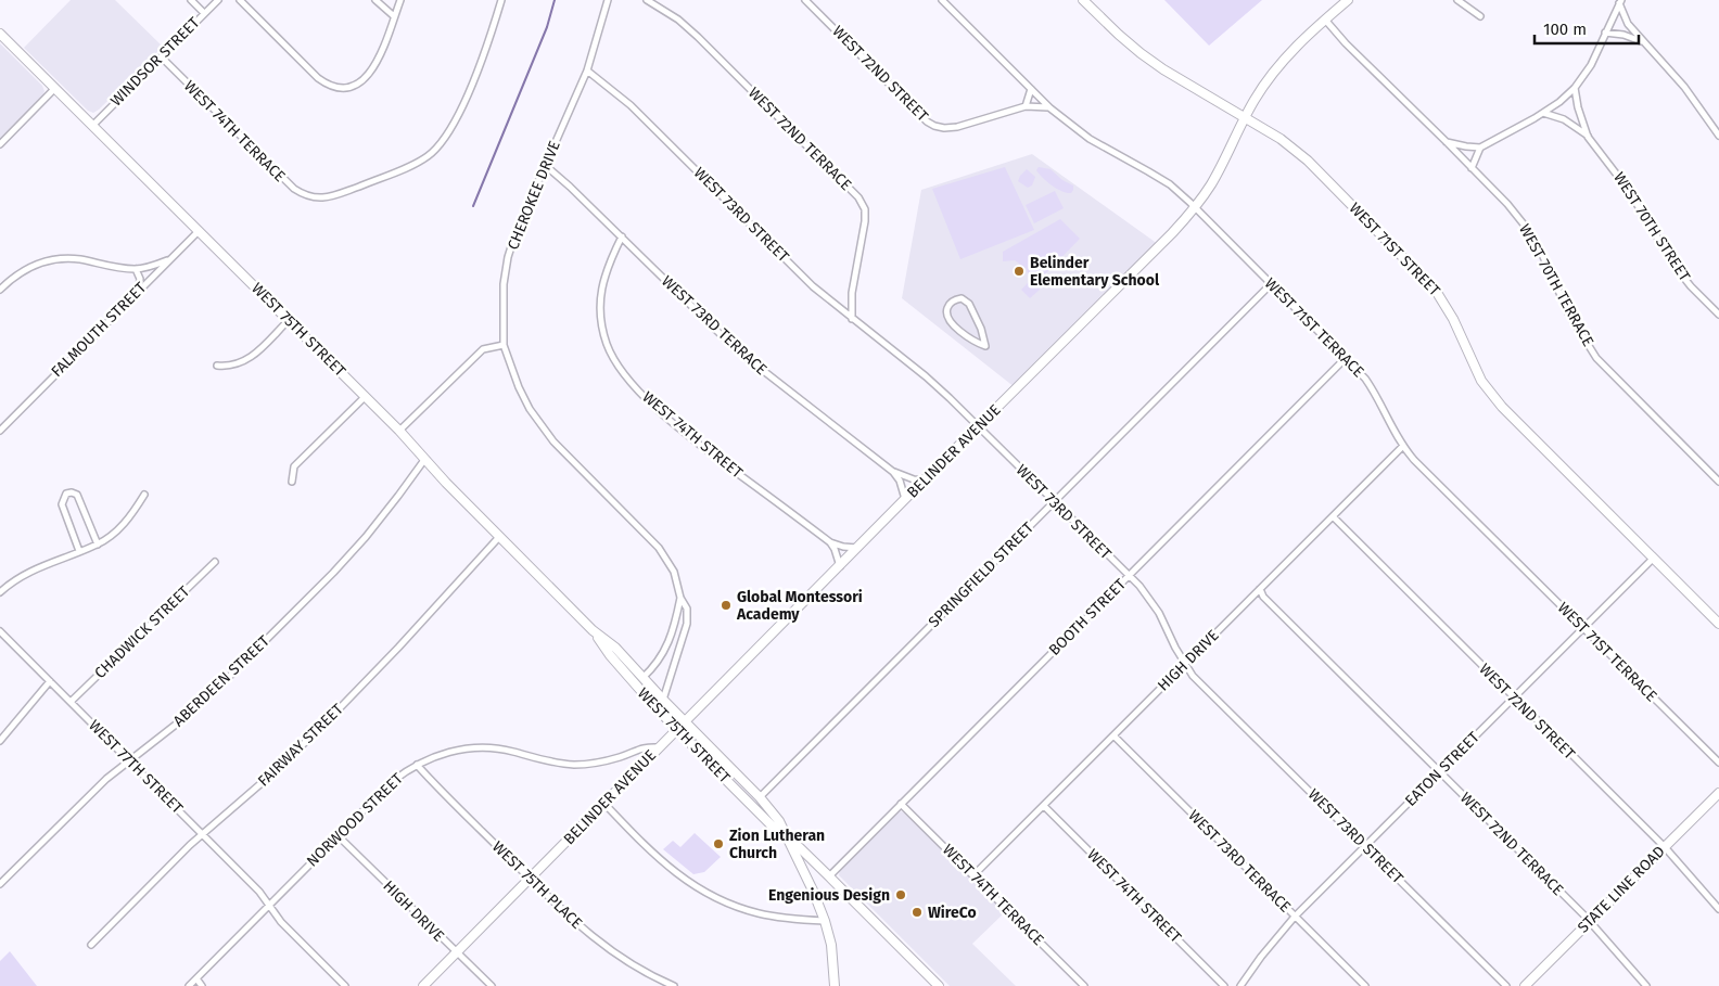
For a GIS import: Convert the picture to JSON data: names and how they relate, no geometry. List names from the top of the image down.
{
  "streets": {
    "street": [
      "WINDSOR STREET",
      "WEST 72ND STREET",
      "WEST 74TH TERRACE",
      "WEST 72ND TERRACE",
      "CHEROKEE DRIVE",
      "WEST 73RD STREET",
      "WEST 70TH STREET",
      "WEST 71ST STREET",
      "WEST 70TH TERRACE",
      "WEST 73RD TERRACE",
      "WEST 71ST TERRACE",
      "FALMOUTH STREET",
      "WEST 75TH STREET",
      "WEST 74TH STREET",
      "BELINDER AVENUE",
      "SPRINGFIELD STREET",
      "BOOTH STREET",
      "CHADWICK STREET",
      "HIGH DRIVE",
      "ABERDEEN STREET",
      "FAIRWAY STREET",
      "WEST 77TH STREET",
      "EATON STREET",
      "NORWOOD STREET",
      "WEST 75TH PLACE",
      "STATE LINE ROAD"
    ]
  },
  "crossings": [
    ["WINDSOR STREET", "WEST 74TH TERRACE"],
    ["WINDSOR STREET", "WEST 75TH STREET"],
    ["WEST 72ND STREET", "WEST 71ST TERRACE"],
    ["WEST 72ND STREET", "HIGH DRIVE"],
    ["WEST 72ND STREET", "EATON STREET"],
    ["WEST 72ND STREET", "STATE LINE ROAD"],
    ["WEST 74TH TERRACE", "BOOTH STREET"],
    ["WEST 74TH TERRACE", "HIGH DRIVE"],
    ["WEST 72ND TERRACE", "WEST 73RD STREET"],
    ["WEST 72ND TERRACE", "HIGH DRIVE"],
    ["WEST 72ND TERRACE", "EATON STREET"],
    ["WEST 72ND TERRACE", "STATE LINE ROAD"],
    ["CHEROKEE DRIVE", "WEST 73RD STREET"],
    ["CHEROKEE DRIVE", "WEST 73RD TERRACE"],
    ["CHEROKEE DRIVE", "WEST 75TH STREET"],
    ["WEST 73RD STREET", "BELINDER AVENUE"],
    ["WEST 73RD STREET", "SPRINGFIELD STREET"],
    ["WEST 73RD STREET", "BOOTH STREET"],
    ["WEST 73RD STREET", "HIGH DRIVE"],
    ["WEST 73RD STREET", "EATON STREET"],
    ["WEST 71ST STREET", "BELINDER AVENUE"],
    ["WEST 71ST STREET", "EATON STREET"],
    ["WEST 70TH TERRACE", "BELINDER AVENUE"],
    ["WEST 73RD TERRACE", "WEST 74TH STREET"],
    ["WEST 73RD TERRACE", "BELINDER AVENUE"],
    ["WEST 73RD TERRACE", "HIGH DRIVE"],
    ["WEST 73RD TERRACE", "EATON STREET"],
    ["WEST 71ST TERRACE", "BELINDER AVENUE"],
    ["WEST 71ST TERRACE", "SPRINGFIELD STREET"],
    ["WEST 71ST TERRACE", "BOOTH STREET"],
    ["WEST 71ST TERRACE", "HIGH DRIVE"],
    ["WEST 71ST TERRACE", "EATON STREET"],
    ["FALMOUTH STREET", "WEST 75TH STREET"],
    ["WEST 75TH STREET", "BELINDER AVENUE"],
    ["WEST 75TH STREET", "SPRINGFIELD STREET"],
    ["WEST 75TH STREET", "BOOTH STREET"],
    ["WEST 75TH STREET", "ABERDEEN STREET"],
    ["WEST 75TH STREET", "FAIRWAY STREET"],
    ["WEST 74TH STREET", "BELINDER AVENUE"],
    ["WEST 74TH STREET", "HIGH DRIVE"],
    ["BELINDER AVENUE", "HIGH DRIVE"],
    ["BELINDER AVENUE", "NORWOOD STREET"],
    ["BELINDER AVENUE", "WEST 75TH PLACE"],
    ["CHADWICK STREET", "WEST 77TH STREET"],
    ["HIGH DRIVE", "NORWOOD STREET"],
    ["ABERDEEN STREET", "WEST 77TH STREET"],
    ["FAIRWAY STREET", "WEST 77TH STREET"],
    ["WEST 77TH STREET", "NORWOOD STREET"],
    ["NORWOOD STREET", "WEST 75TH PLACE"]
  ],
  "places": [
    "Belinder Elementary School",
    "Global Montessori Academy",
    "Zion Lutheran Church",
    "Engenious Design",
    "WireCo"
  ],
  "scale_bar": "100 m"
}
